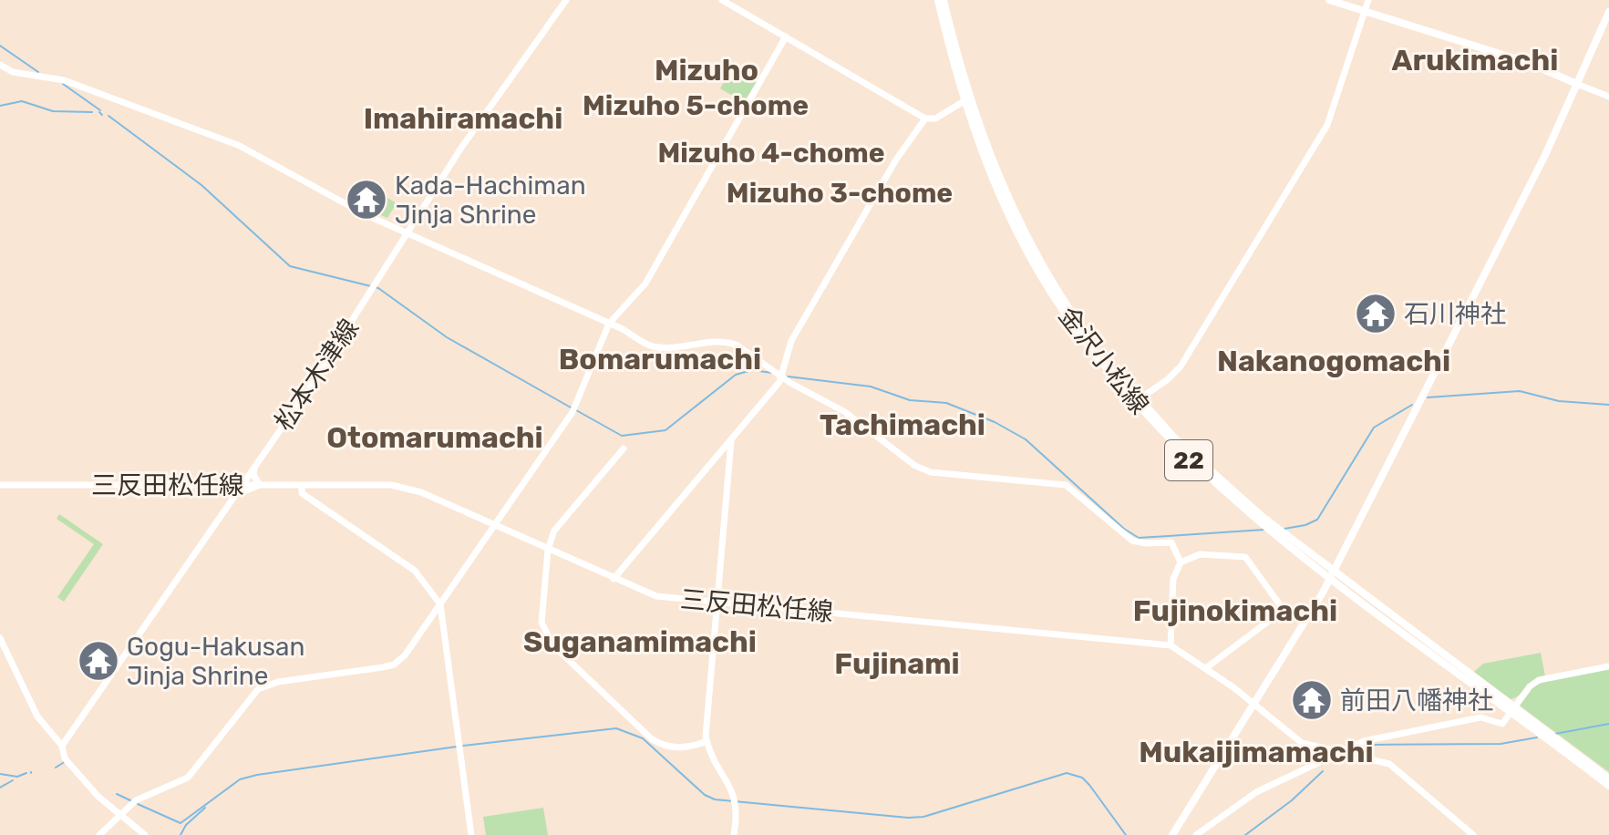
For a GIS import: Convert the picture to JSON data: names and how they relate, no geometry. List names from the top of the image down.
{
  "streets": {
    "main road": ["金沢小松線", "22"],
    "street": ["松本木津線", "三反田松任線"]
  },
  "crossings": [
    ["松本木津線", "三反田松任線"]
  ],
  "districts": [
    "Arukimachi",
    "Mizuho",
    "Mizuho 5-chome",
    "Imahiramachi",
    "Mizuho 4-chome",
    "Mizuho 3-chome",
    "Bomarumachi",
    "Nakanogomachi",
    "Tachimachi",
    "Otomarumachi",
    "Fujinokimachi",
    "Suganamimachi",
    "Fujinami",
    "Mukaijimamachi"
  ],
  "places": {
    "temple": [
      "Kada-Hachiman Jinja Shrine",
      "石川神社",
      "Gogu-Hakusan Jinja Shrine",
      "前田八幡神社"
    ]
  }
}
